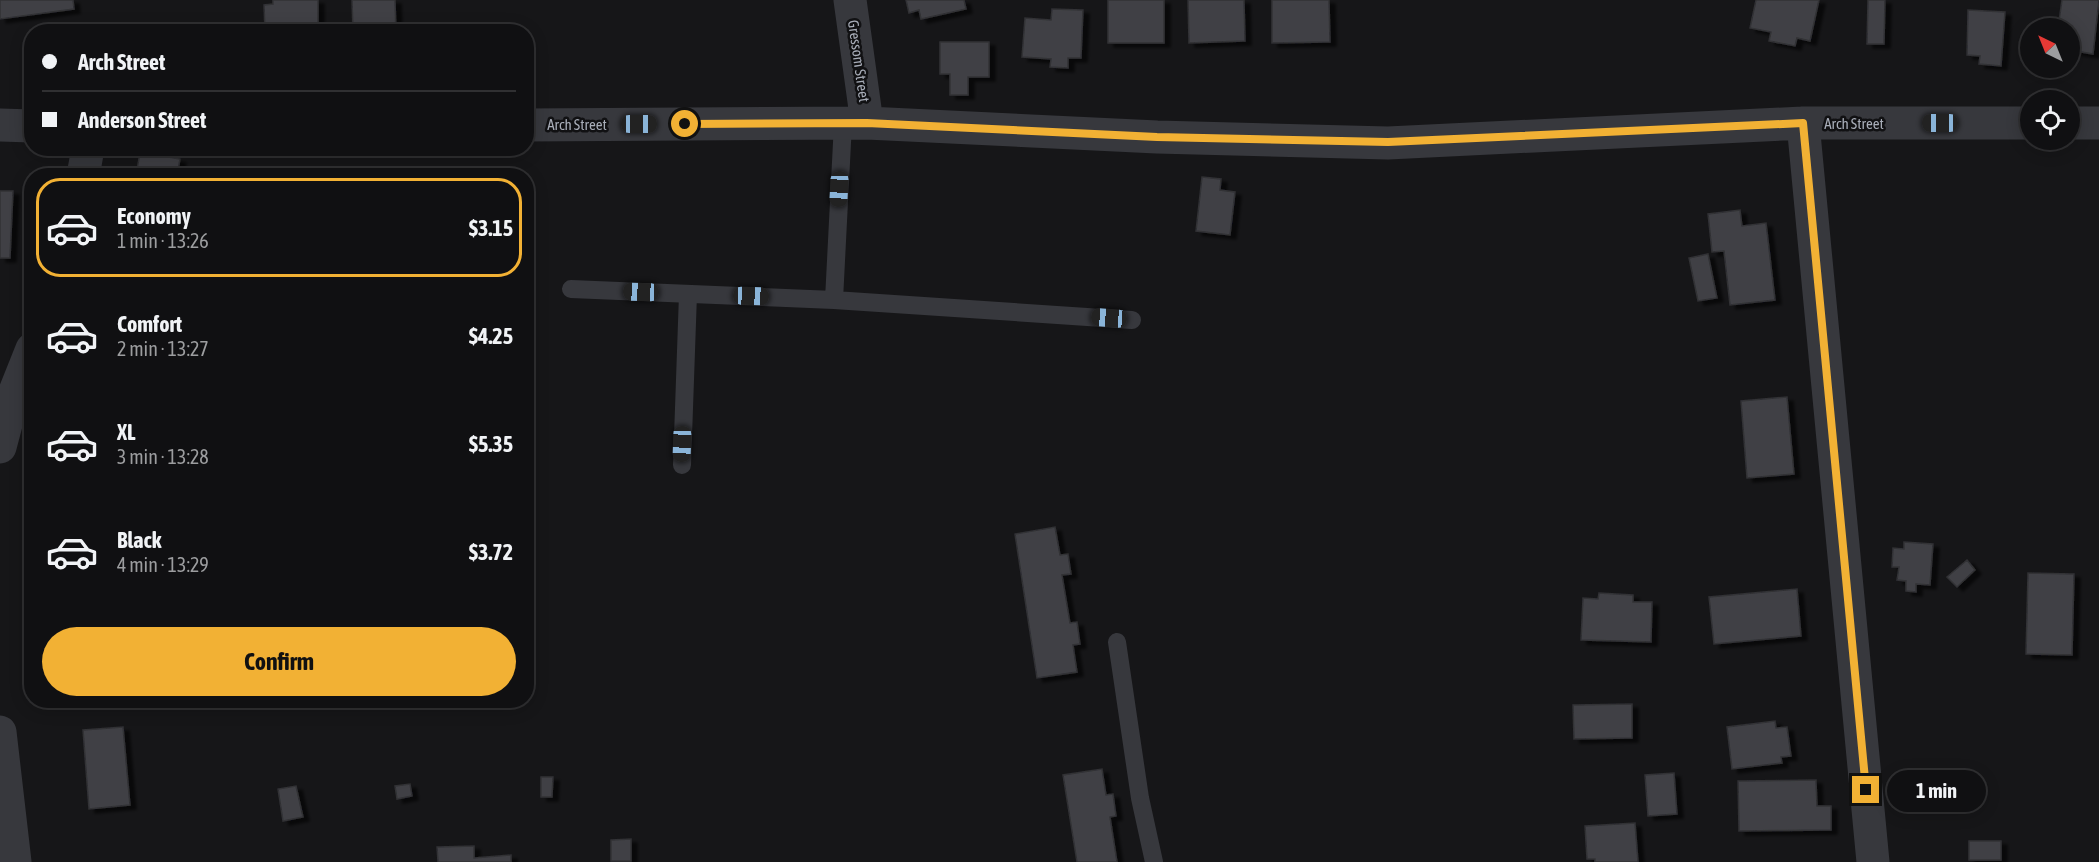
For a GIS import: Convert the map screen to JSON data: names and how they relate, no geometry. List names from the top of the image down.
{
  "streets": {
    "street": ["Gressom Street", "Arch Street"]
  },
  "crossings": [
    ["Gressom Street", "Arch Street"]
  ],
  "north": "top left",
  "page": {
    "banner": ["Arch Street", "Anderson Street"],
    "list": [
      {
        "name": "Economy",
        "note": "1 min · 13:26",
        "value": "$3.15"
      },
      {
        "name": "Comfort",
        "note": "2 min · 13:27",
        "value": "$4.25"
      },
      {
        "name": "XL",
        "note": "3 min · 13:28",
        "value": "$5.35"
      },
      {
        "name": "Black",
        "note": "4 min · 13:29",
        "value": "$3.72"
      }
    ],
    "buttons": "Confirm",
    "bubble": "1 min"
  }
}
